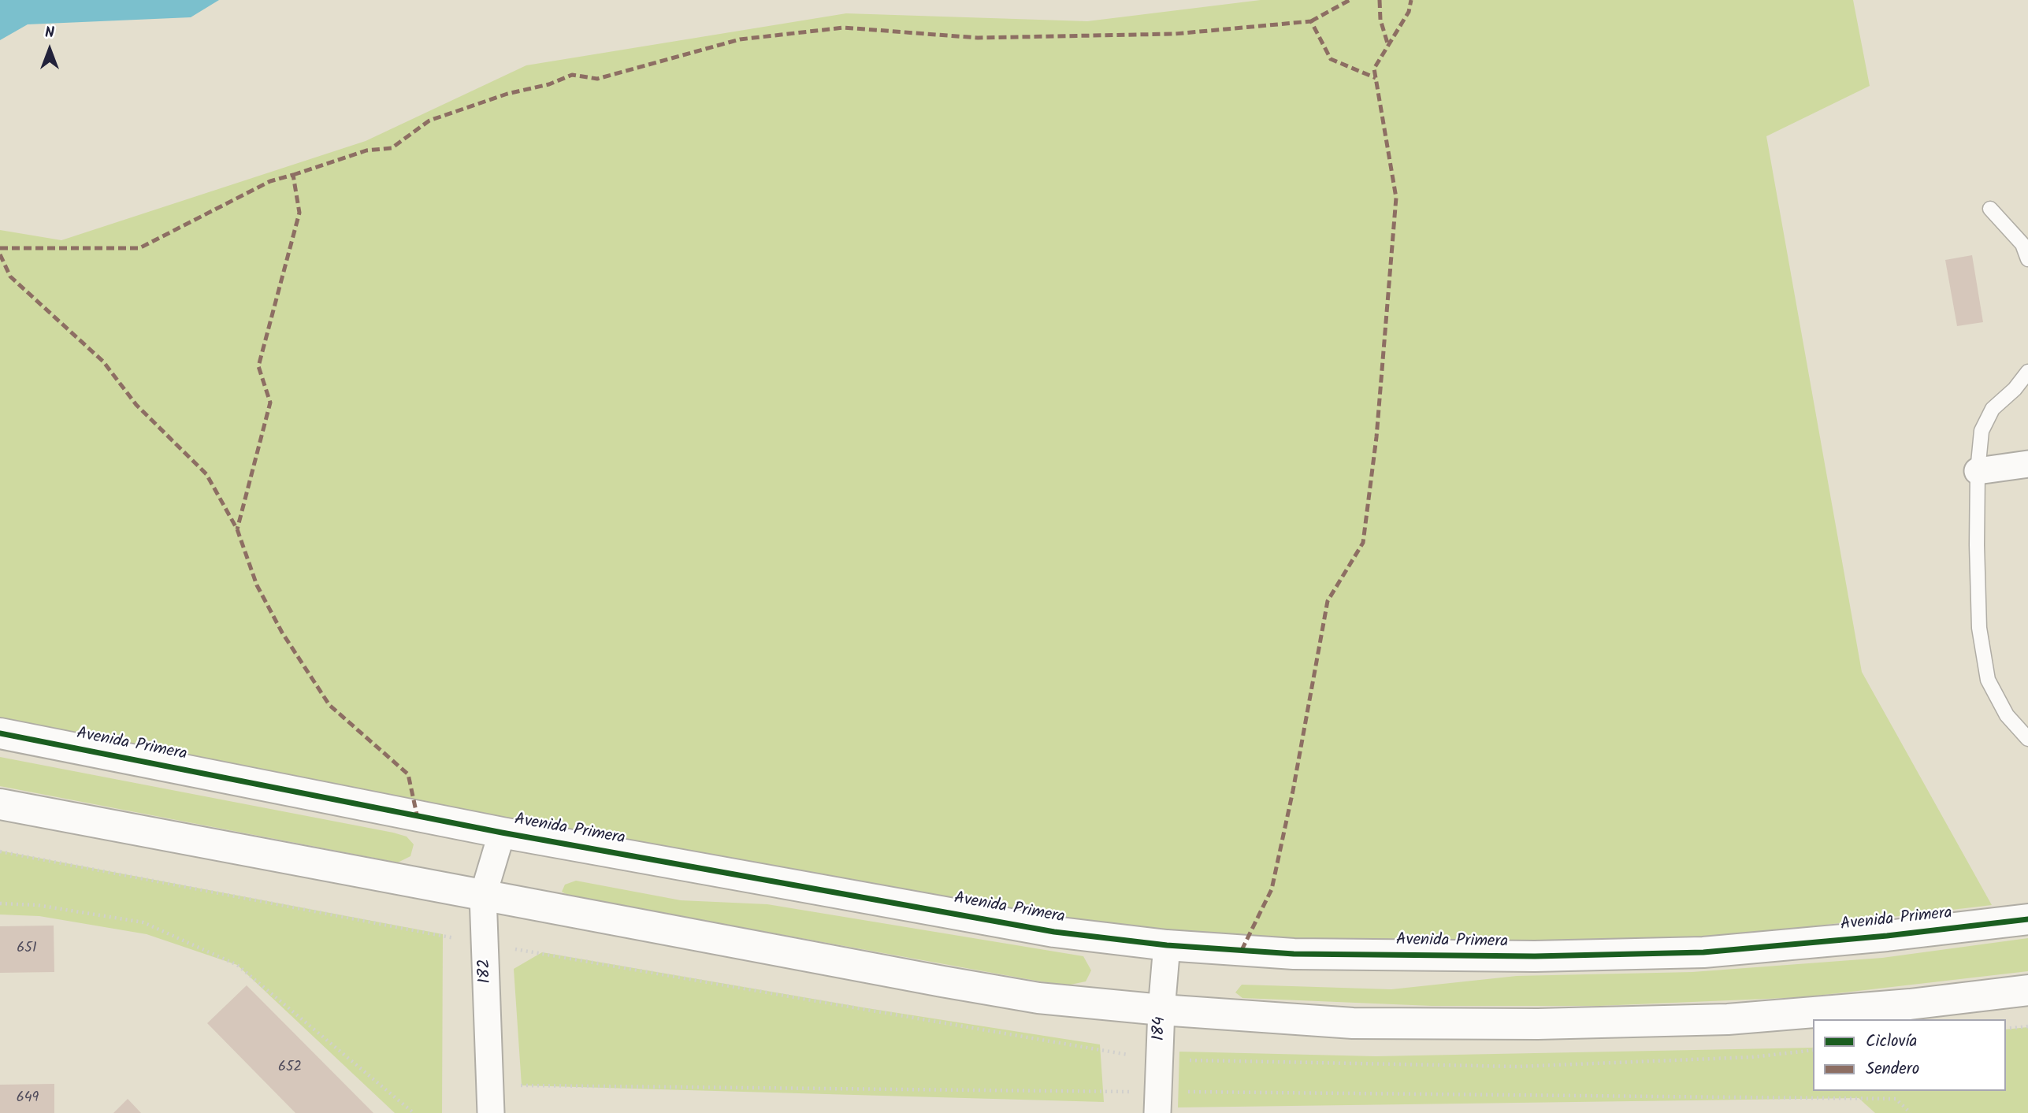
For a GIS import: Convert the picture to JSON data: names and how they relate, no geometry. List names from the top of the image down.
{
  "streets": {
    "street": ["Avenida Primera", "182", "184"]
  },
  "crossings": [
    ["Avenida Primera", "182"],
    ["Avenida Primera", "184"]
  ],
  "house_numbers": ["651", "652", "649"],
  "legend": ["Ciclovía", "Sendero"],
  "north": "top"
}
